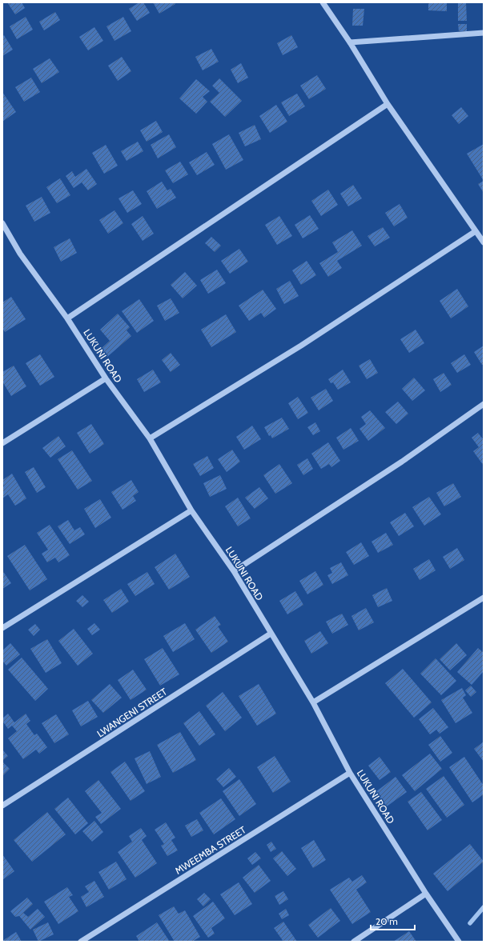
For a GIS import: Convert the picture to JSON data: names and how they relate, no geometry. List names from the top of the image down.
{
  "streets": {
    "street": ["LUKUNI ROAD", "LWANGENI STREET", "MWEEMBA STREET"]
  },
  "crossings": [
    ["LUKUNI ROAD", "LWANGENI STREET"],
    ["LUKUNI ROAD", "MWEEMBA STREET"]
  ],
  "scale_bar": "20 m"
}
